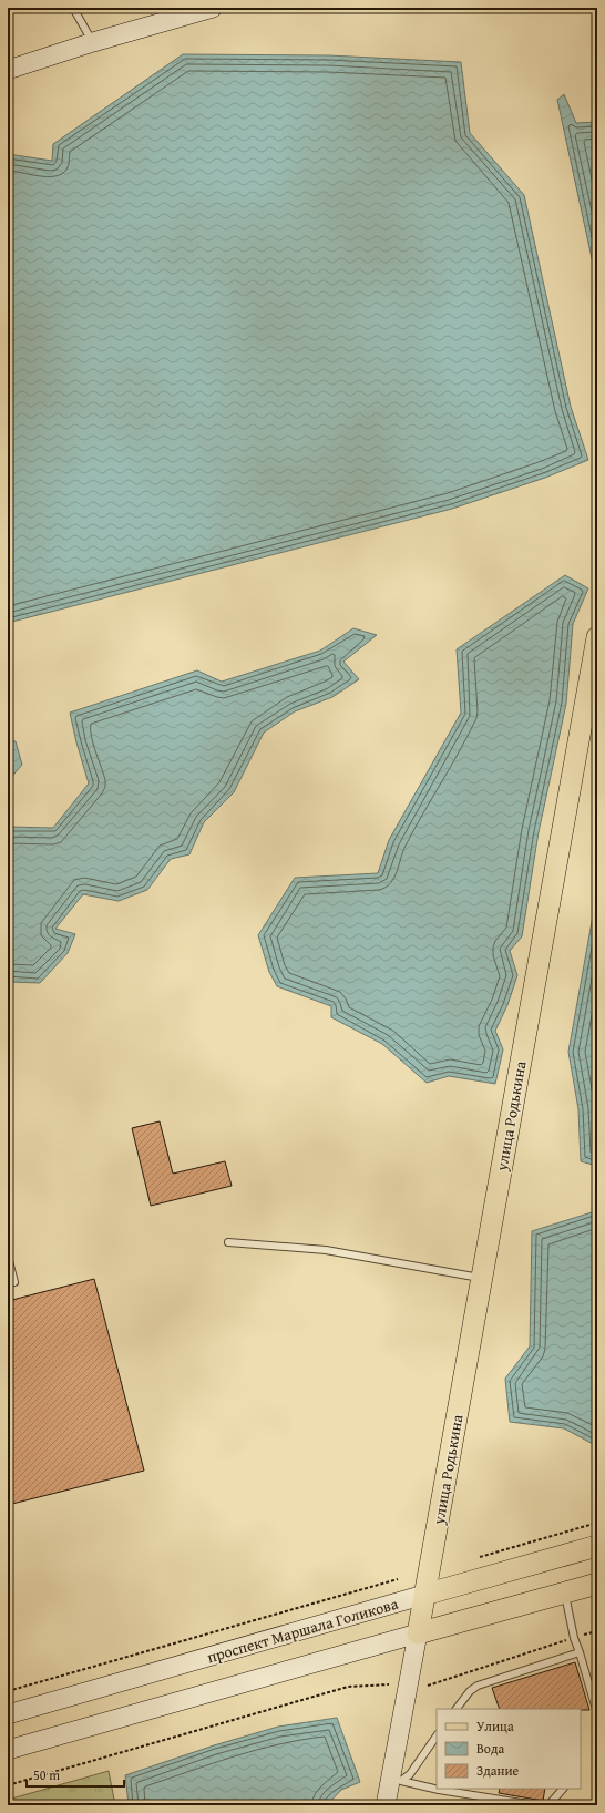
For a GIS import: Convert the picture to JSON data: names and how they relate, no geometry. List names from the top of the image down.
{
  "streets": {
    "main road": ["улица Родькина", "проспект Маршала Голикова"]
  },
  "crossings": [
    ["улица Родькина", "проспект Маршала Голикова"]
  ],
  "legend": ["Улица", "Вода", "Здание"],
  "scale_bar": "50 m"
}
